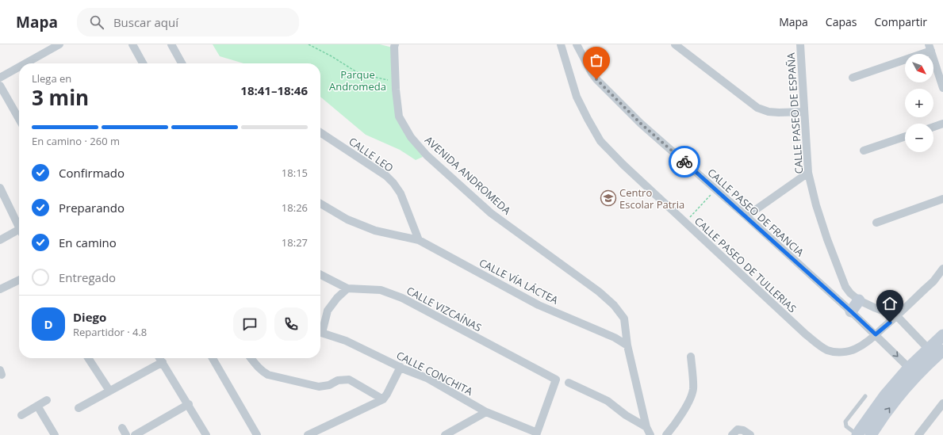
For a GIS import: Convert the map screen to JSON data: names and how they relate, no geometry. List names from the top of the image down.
{
  "streets": {
    "street": [
      "CALLE PASEO DE ESPAÑA",
      "CALLE LEO",
      "AVENIDA ANDROMEDA",
      "CALLE PASEO DE FRANCIA",
      "CALLE PASEO DE TULLERIAS",
      "CALLE VÍA LÁCTEA",
      "CALLE VIZCAÍNAS",
      "CALLE CONCHITA"
    ]
  },
  "crossings": [
    ["CALLE PASEO DE ESPAÑA", "CALLE PASEO DE TULLERIAS"],
    ["CALLE LEO", "CALLE VÍA LÁCTEA"],
    ["AVENIDA ANDROMEDA", "CALLE VÍA LÁCTEA"],
    ["CALLE PASEO DE FRANCIA", "CALLE PASEO DE TULLERIAS"],
    ["CALLE VIZCAÍNAS", "CALLE CONCHITA"]
  ],
  "parks": ["Parque Andromeda"],
  "places": {
    "school or university": ["Centro Escolar Patria"]
  },
  "north": "bottom right",
  "page": {
    "header": "Mapa",
    "search": "Buscar aquí",
    "nav": ["Mapa", "Capas", "Compartir"],
    "map_buttons": ["+", "−"],
    "heading": ["3 min", "Llega en", "18:41–18:46"],
    "panel": ["Diego", "Repartidor · 4.8"],
    "bar": "En camino · 260 m",
    "list": [
      ["Confirmado", "18:15"],
      ["Preparando", "18:26"],
      ["En camino", "18:27"],
      "Entregado"
    ],
    "round": "D"
  }
}
